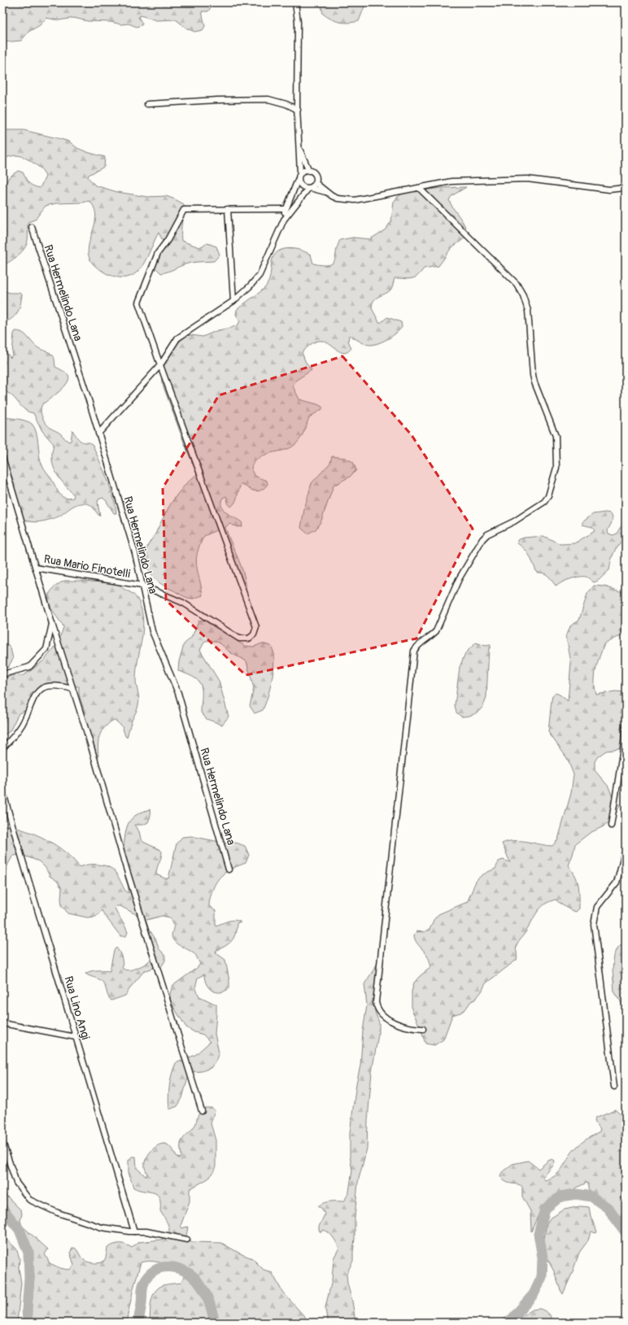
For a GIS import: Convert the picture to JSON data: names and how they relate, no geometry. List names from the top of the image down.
{
  "streets": {
    "street": ["Rua Hermelindo Lana", "Rua Mario Finotelli", "Rua Lino Angi"]
  },
  "crossings": [
    ["Rua Hermelindo Lana", "Rua Mario Finotelli"]
  ]
}
